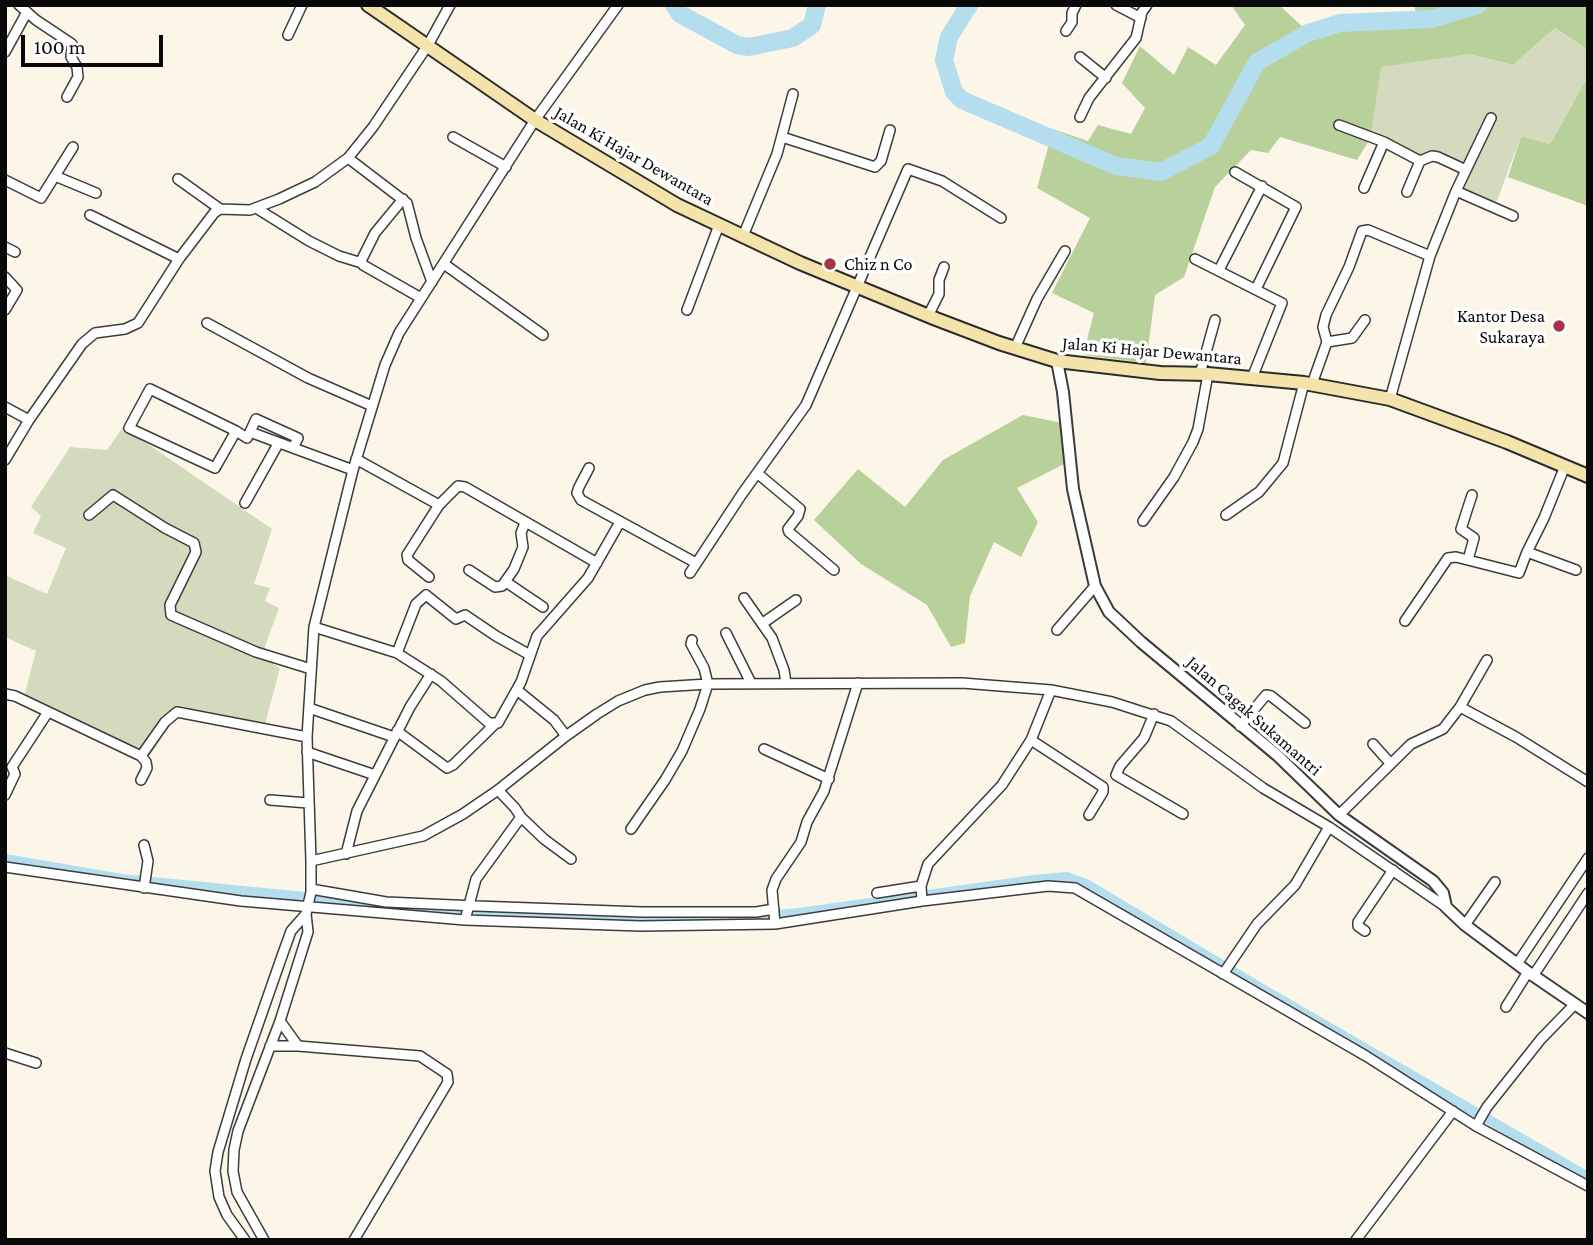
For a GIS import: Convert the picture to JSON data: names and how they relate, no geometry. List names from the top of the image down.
{
  "streets": {
    "main road": ["Jalan Ki Hajar Dewantara"],
    "street": ["Jalan Cagak Sukamantri"]
  },
  "crossings": [
    ["Jalan Ki Hajar Dewantara", "Jalan Cagak Sukamantri"]
  ],
  "places": ["Chiz n Co", "Kantor Desa Sukaraya"],
  "scale_bar": "100 m"
}
